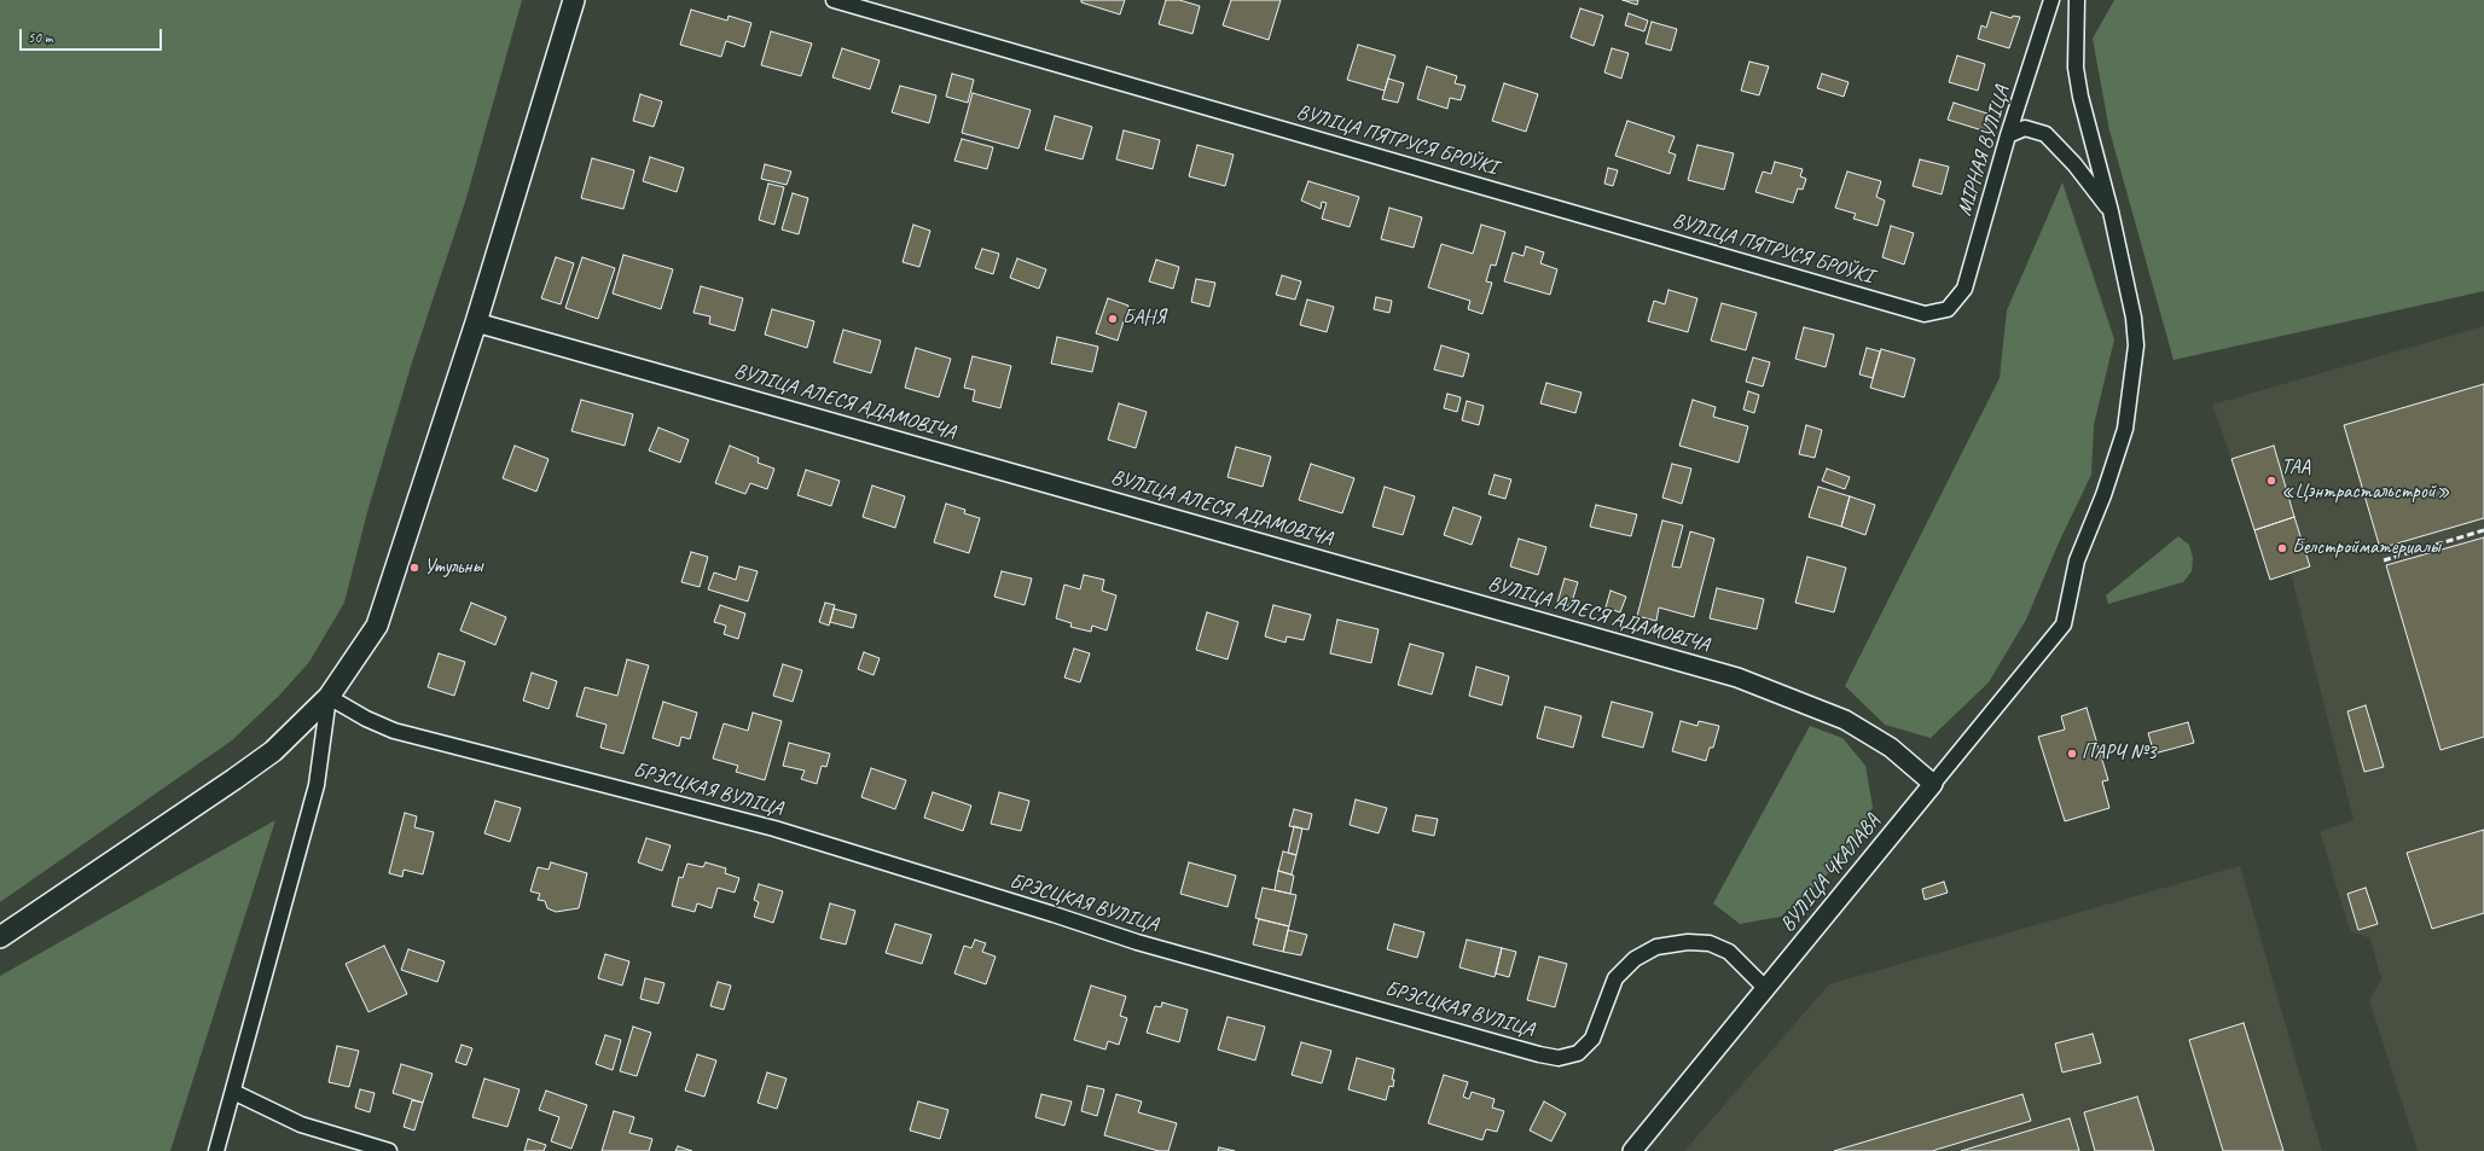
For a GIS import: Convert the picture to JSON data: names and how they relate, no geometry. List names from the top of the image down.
{
  "streets": {
    "street": [
      "ВУЛІЦА ПЯТРУСЯ БРОЎКІ",
      "МІРНАЯ ВУЛІЦА",
      "ВУЛІЦА АЛЕСЯ АДАМОВІЧА",
      "БРЭСЦКАЯ ВУЛІЦА",
      "ВУЛІЦА ЧКАЛАВА"
    ]
  },
  "crossings": [
    ["ВУЛІЦА ПЯТРУСЯ БРОЎКІ", "МІРНАЯ ВУЛІЦА"],
    ["ВУЛІЦА АЛЕСЯ АДАМОВІЧА", "ВУЛІЦА ЧКАЛАВА"],
    ["БРЭСЦКАЯ ВУЛІЦА", "ВУЛІЦА ЧКАЛАВА"]
  ],
  "places": [
    "БАНЯ",
    "ТАА «Цэнтрастальстрой»",
    "Белстройматериалы",
    "Утульны",
    "ПАРЧ №3"
  ],
  "scale_bar": "50 m"
}
